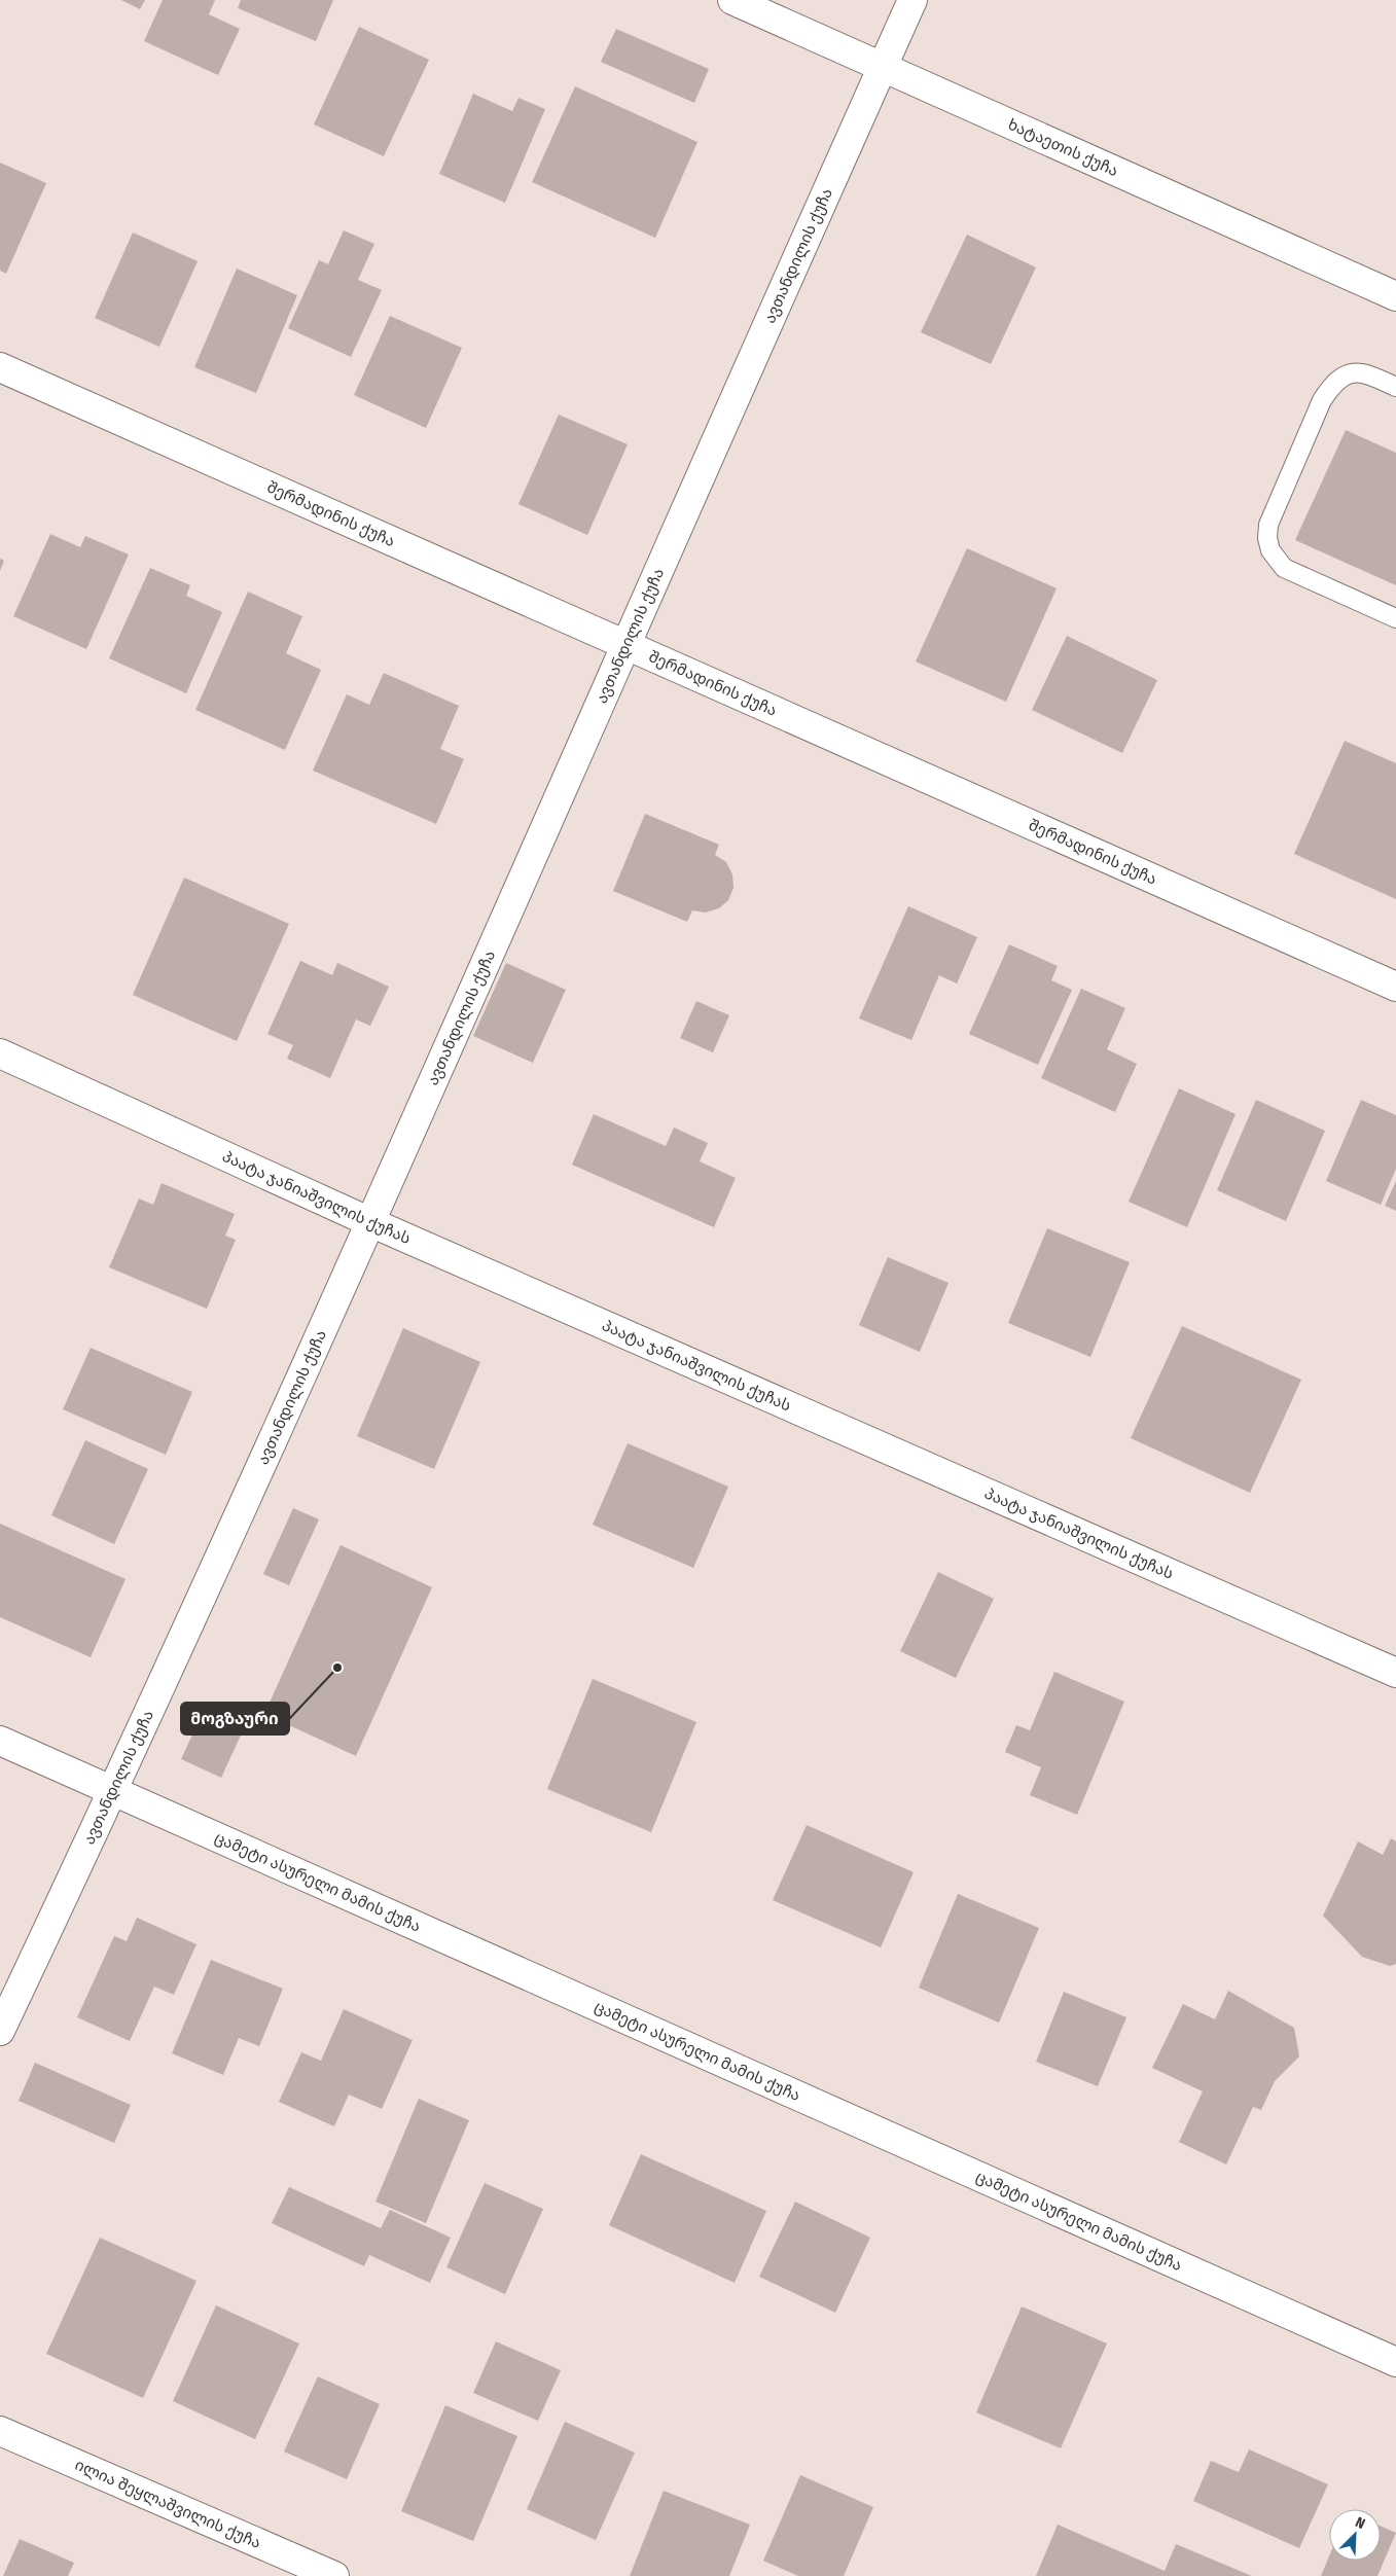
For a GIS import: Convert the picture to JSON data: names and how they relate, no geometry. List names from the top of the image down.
{
  "streets": {
    "street": [
      "ხატაეთის ქუჩა",
      "ავთანდილის ქუჩა",
      "შერმადინის ქუჩა",
      "პაატა ჯანიაშვილის ქუჩას",
      "ცამეტი ასურელი მამის ქუჩა",
      "ილია შეყლაშვილის ქუჩა"
    ]
  },
  "crossings": [
    ["ხატაეთის ქუჩა", "ავთანდილის ქუჩა"],
    ["ავთანდილის ქუჩა", "შერმადინის ქუჩა"],
    ["ავთანდილის ქუჩა", "პაატა ჯანიაშვილის ქუჩას"],
    ["ავთანდილის ქუჩა", "ცამეტი ასურელი მამის ქუჩა"]
  ],
  "places": ["მოგზაური"],
  "north": "top right"
}
